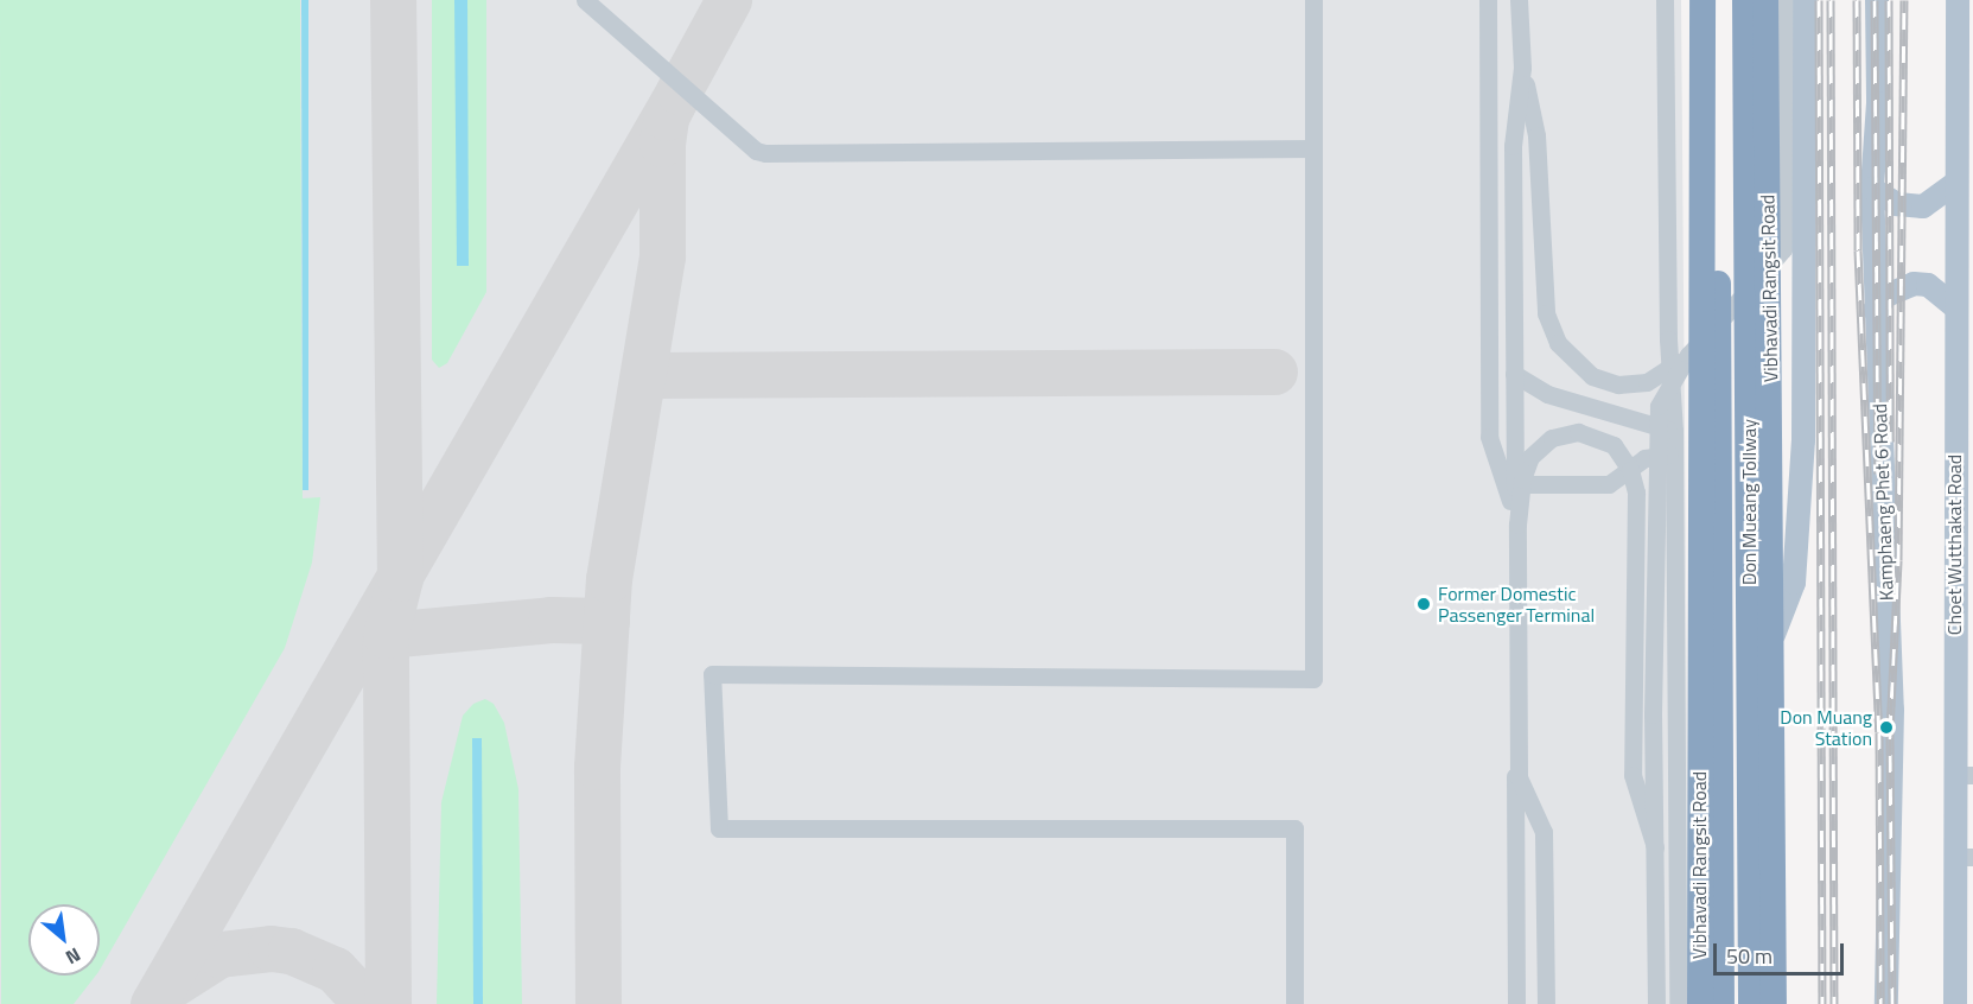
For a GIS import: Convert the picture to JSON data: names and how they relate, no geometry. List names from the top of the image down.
{
  "streets": {
    "highway": ["Vibhavadi Rangsit Road", "Don Mueang Tollway"],
    "main road": ["Kamphaeng Phet 6 Road", "Choet Wutthakat Road"]
  },
  "places": ["Former Domestic Passenger Terminal", "Don Muang Station"],
  "scale_bar": "50 m",
  "north": "bottom right"
}
